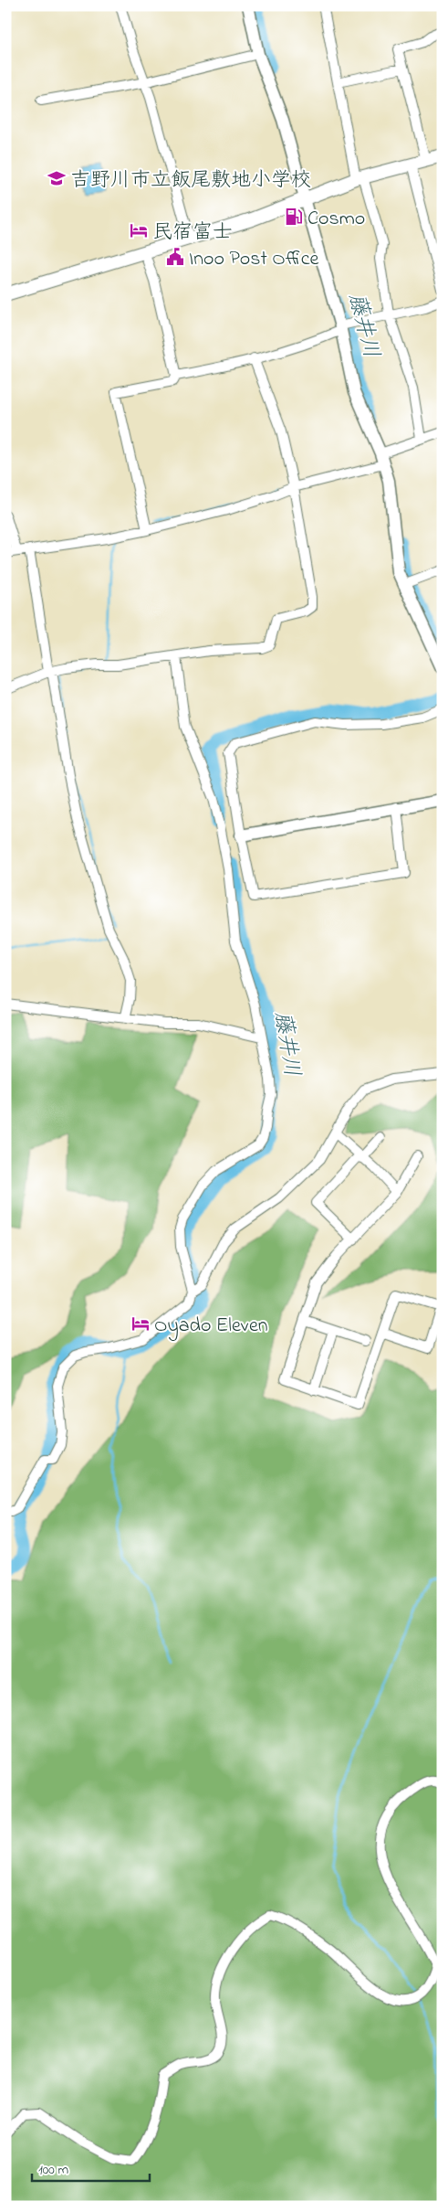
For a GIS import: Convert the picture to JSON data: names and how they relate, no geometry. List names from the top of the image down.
{
  "water": ["藤井川"],
  "places": {
    "school or university": ["吉野川市立飯尾敷地小学校"],
    "fuel station": ["Cosmo"],
    "hotel": ["民宿富士", "Oyado Eleven"],
    "public building": ["Inoo Post Office"]
  },
  "scale_bar": "100 m"
}
